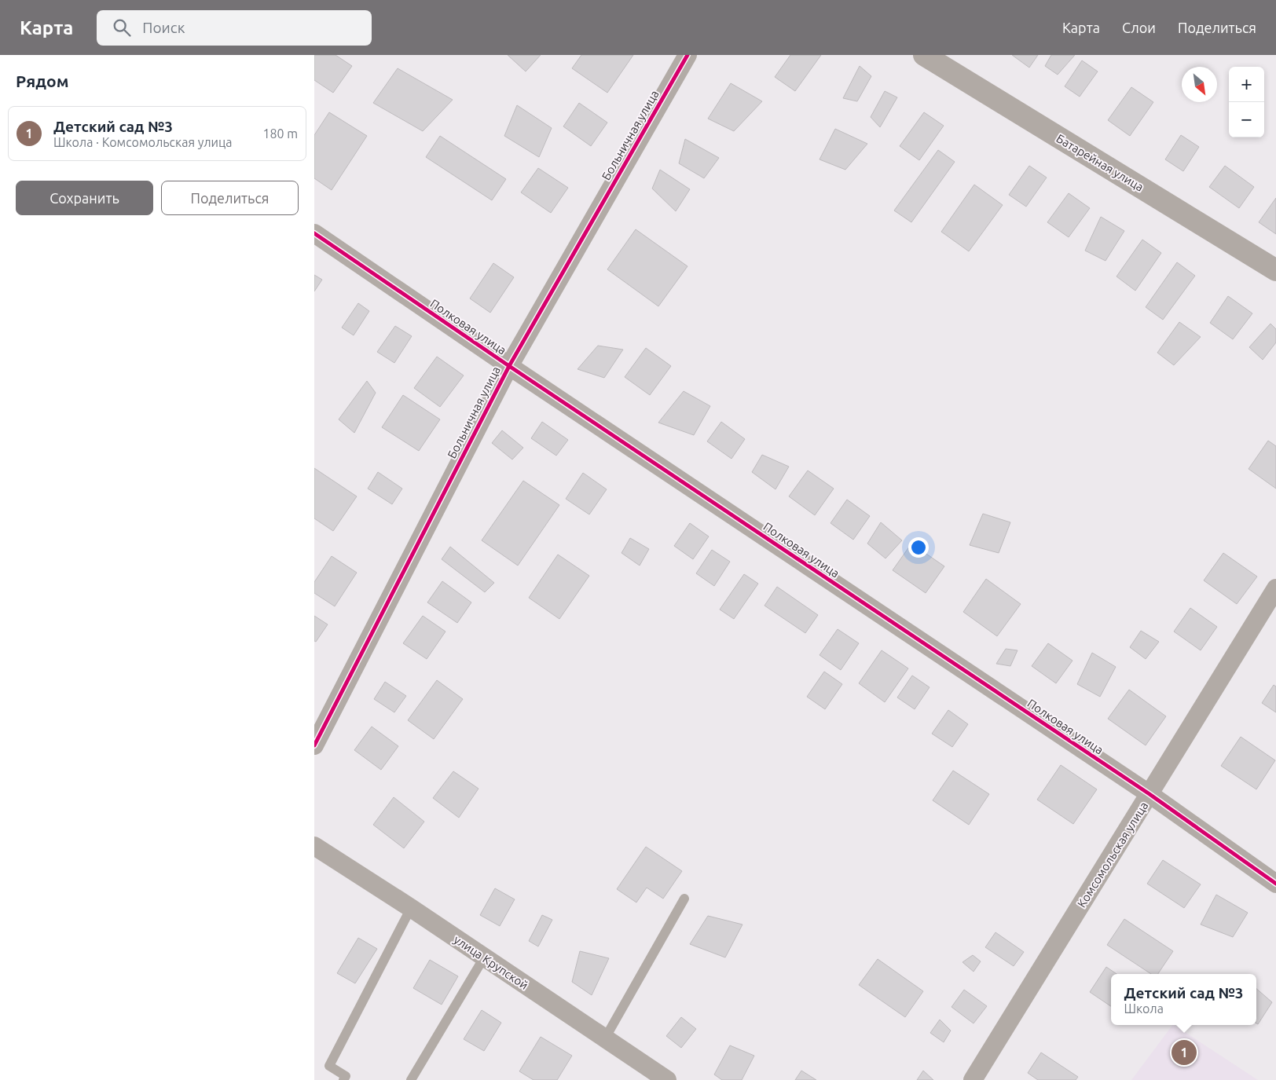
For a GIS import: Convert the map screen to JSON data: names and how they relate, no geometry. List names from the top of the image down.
{
  "streets": {
    "street": [
      "Больничная улица",
      "Батарейная улица",
      "Полковая улица",
      "Комсомольская улица",
      "улица Крупской"
    ]
  },
  "crossings": [
    ["Больничная улица", "Полковая улица"],
    ["Полковая улица", "Комсомольская улица"]
  ],
  "north": "bottom right",
  "page": {
    "header": "Карта",
    "search": "Поиск",
    "nav": ["Карта", "Слои", "Поделиться"],
    "heading": "Рядом",
    "map_buttons": ["+", "−"],
    "list": [
      {
        "mark": "1",
        "name": "Детский сад №3",
        "note": "Школа · Комсомольская улица",
        "value": "180 m"
      }
    ],
    "buttons": ["Сохранить", "Поделиться"],
    "popup": ["Детский сад №3", "Школа"],
    "pins": "1"
  }
}
